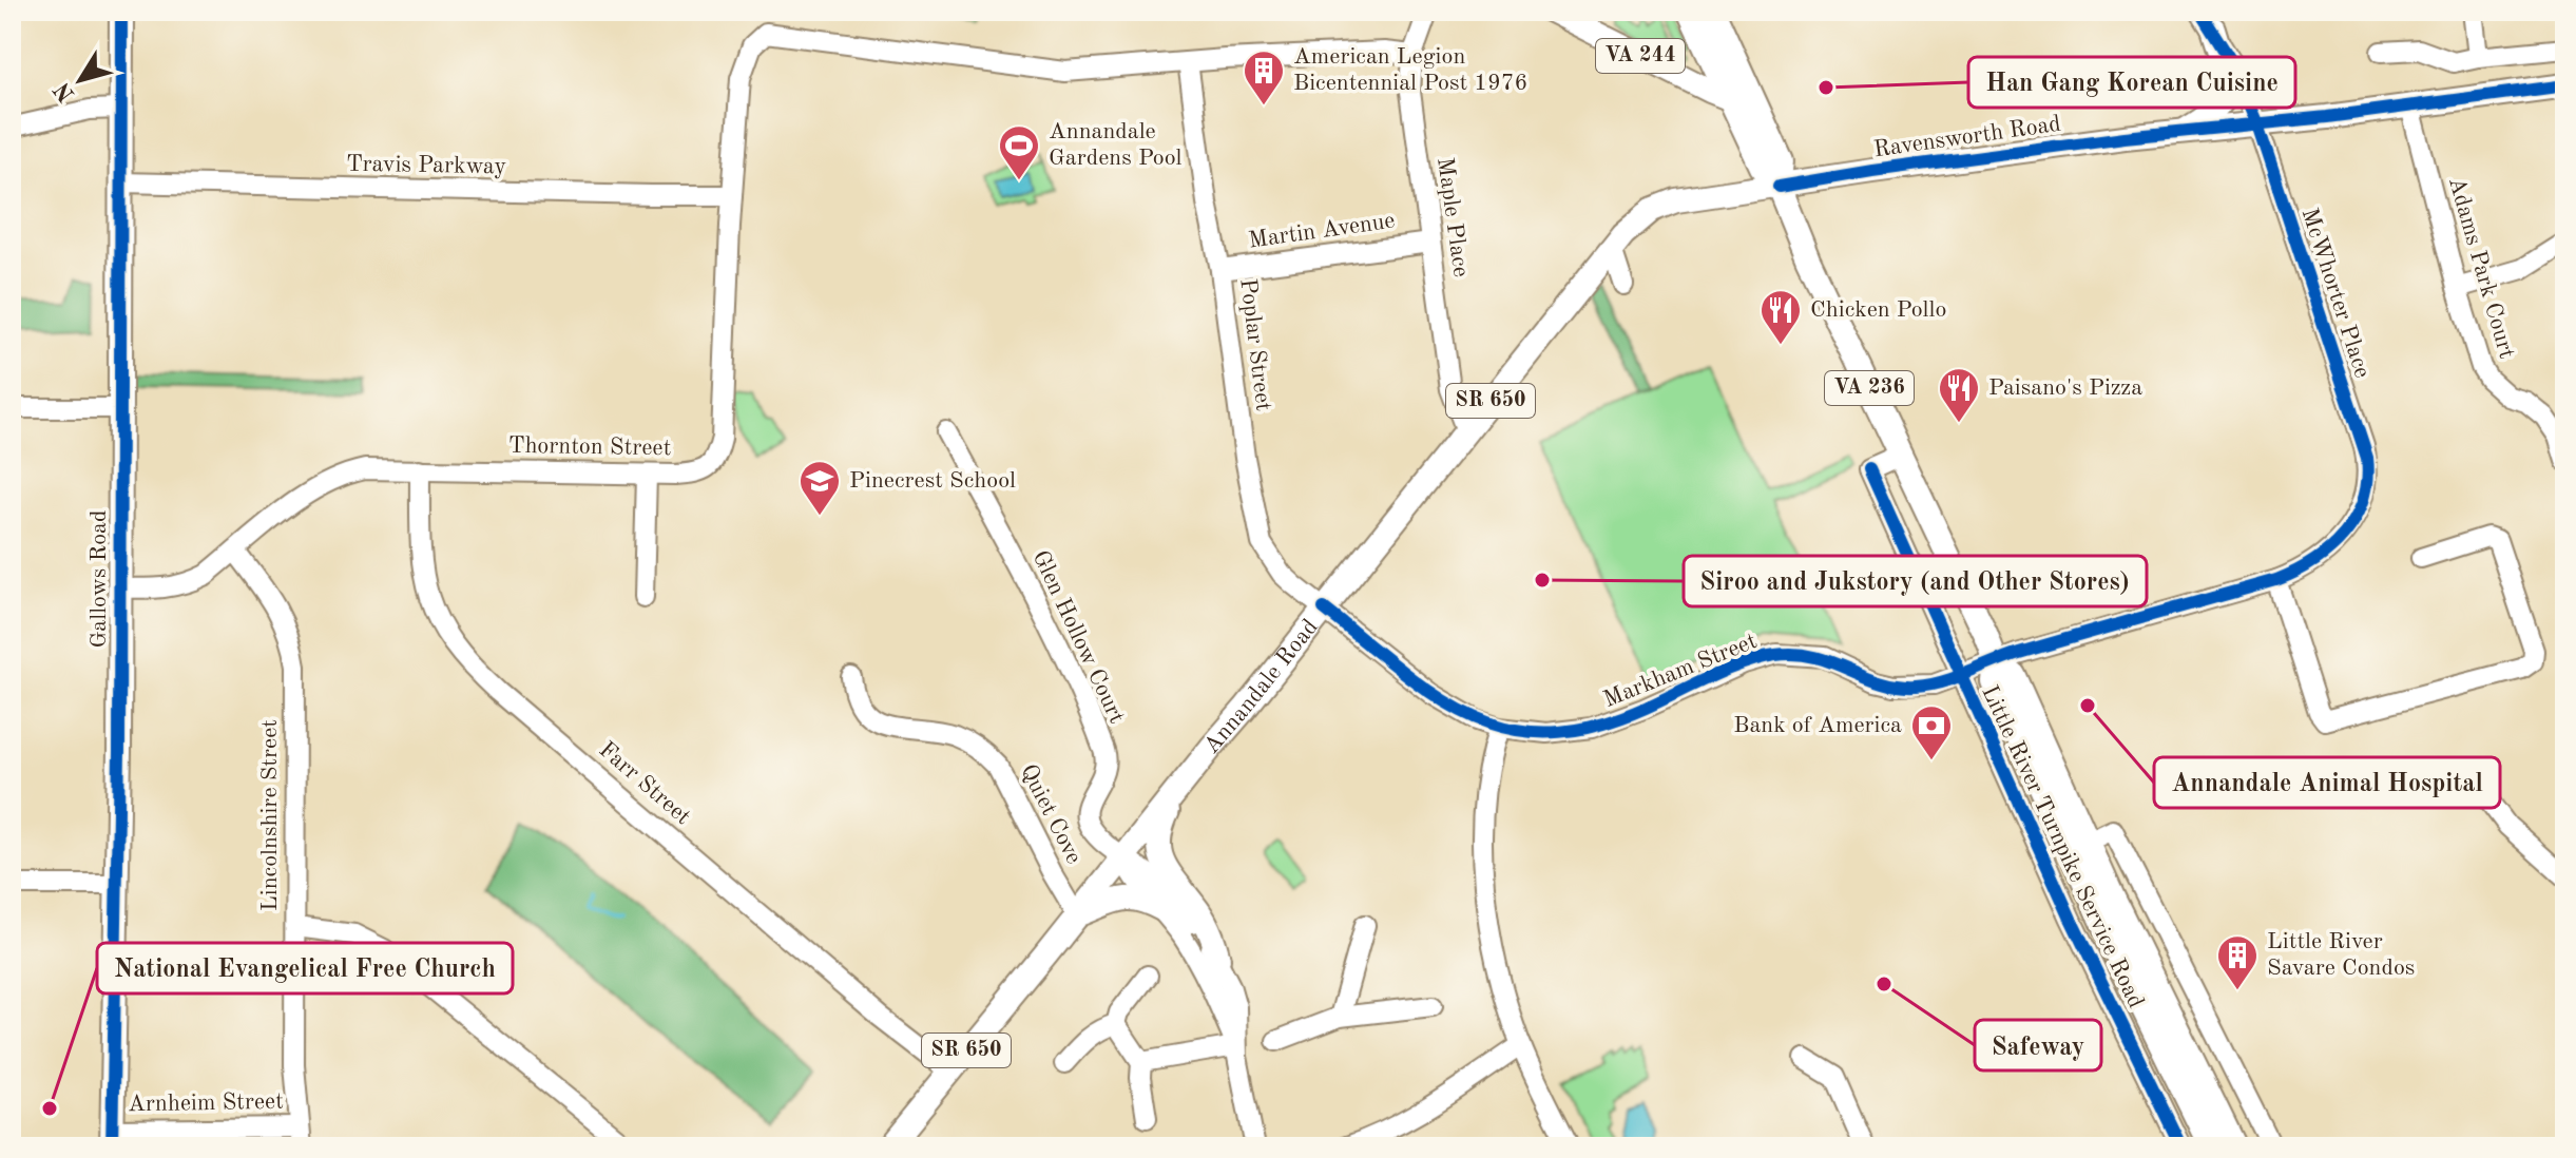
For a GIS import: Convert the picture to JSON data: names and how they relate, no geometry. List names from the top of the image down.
{
  "streets": {
    "main road": [
      "VA 244",
      "Ravensworth Road",
      "VA 236",
      "SR 650",
      "Gallows Road",
      "Annandale Road"
    ],
    "street": [
      "Travis Parkway",
      "Maple Place",
      "Martin Avenue",
      "Adams Park Court",
      "McWhorter Place",
      "Poplar Street",
      "Thornton Street",
      "Glen Hollow Court",
      "Markham Street",
      "Farr Street",
      "Quiet Cove",
      "Lincolnshire Street",
      "Little River Turnpike Service Road",
      "Arnheim Street"
    ]
  },
  "crossings": [
    ["VA 244", "VA 236"],
    ["Ravensworth Road", "Adams Park Court"],
    ["Ravensworth Road", "McWhorter Place"],
    ["Ravensworth Road", "VA 236"],
    ["Ravensworth Road", "Annandale Road"],
    ["Travis Parkway", "Thornton Street"],
    ["Travis Parkway", "Gallows Road"],
    ["Maple Place", "Martin Avenue"],
    ["Maple Place", "Annandale Road"],
    ["Martin Avenue", "Poplar Street"],
    ["McWhorter Place", "Markham Street"],
    ["Poplar Street", "Thornton Street"],
    ["Poplar Street", "Markham Street"],
    ["Poplar Street", "Annandale Road"],
    ["VA 236", "Markham Street"],
    ["VA 236", "Annandale Road"],
    ["VA 236", "Little River Turnpike Service Road"],
    ["Thornton Street", "Gallows Road"],
    ["Thornton Street", "Farr Street"],
    ["Thornton Street", "Lincolnshire Street"],
    ["Gallows Road", "Arnheim Street"],
    ["Glen Hollow Court", "Annandale Road"],
    ["Markham Street", "Annandale Road"],
    ["Markham Street", "Little River Turnpike Service Road"],
    ["Annandale Road", "Farr Street"],
    ["Annandale Road", "Quiet Cove"],
    ["Lincolnshire Street", "Arnheim Street"]
  ],
  "places": {
    "other": [
      "Han Gang Korean Cuisine",
      "Siroo and Jukstory (and Other Stores)",
      "Annandale Animal Hospital",
      "Safeway",
      "National Evangelical Free Church"
    ],
    "building": ["American Legion Bicentennial Post 1976", "Little River Savare Condos"],
    "sports": ["Annandale Gardens Pool"],
    "restaurant": ["Chicken Pollo", "Paisano's Pizza"],
    "school or university": ["Pinecrest School"],
    "bank": ["Bank of America"]
  },
  "north": "bottom left"
}
